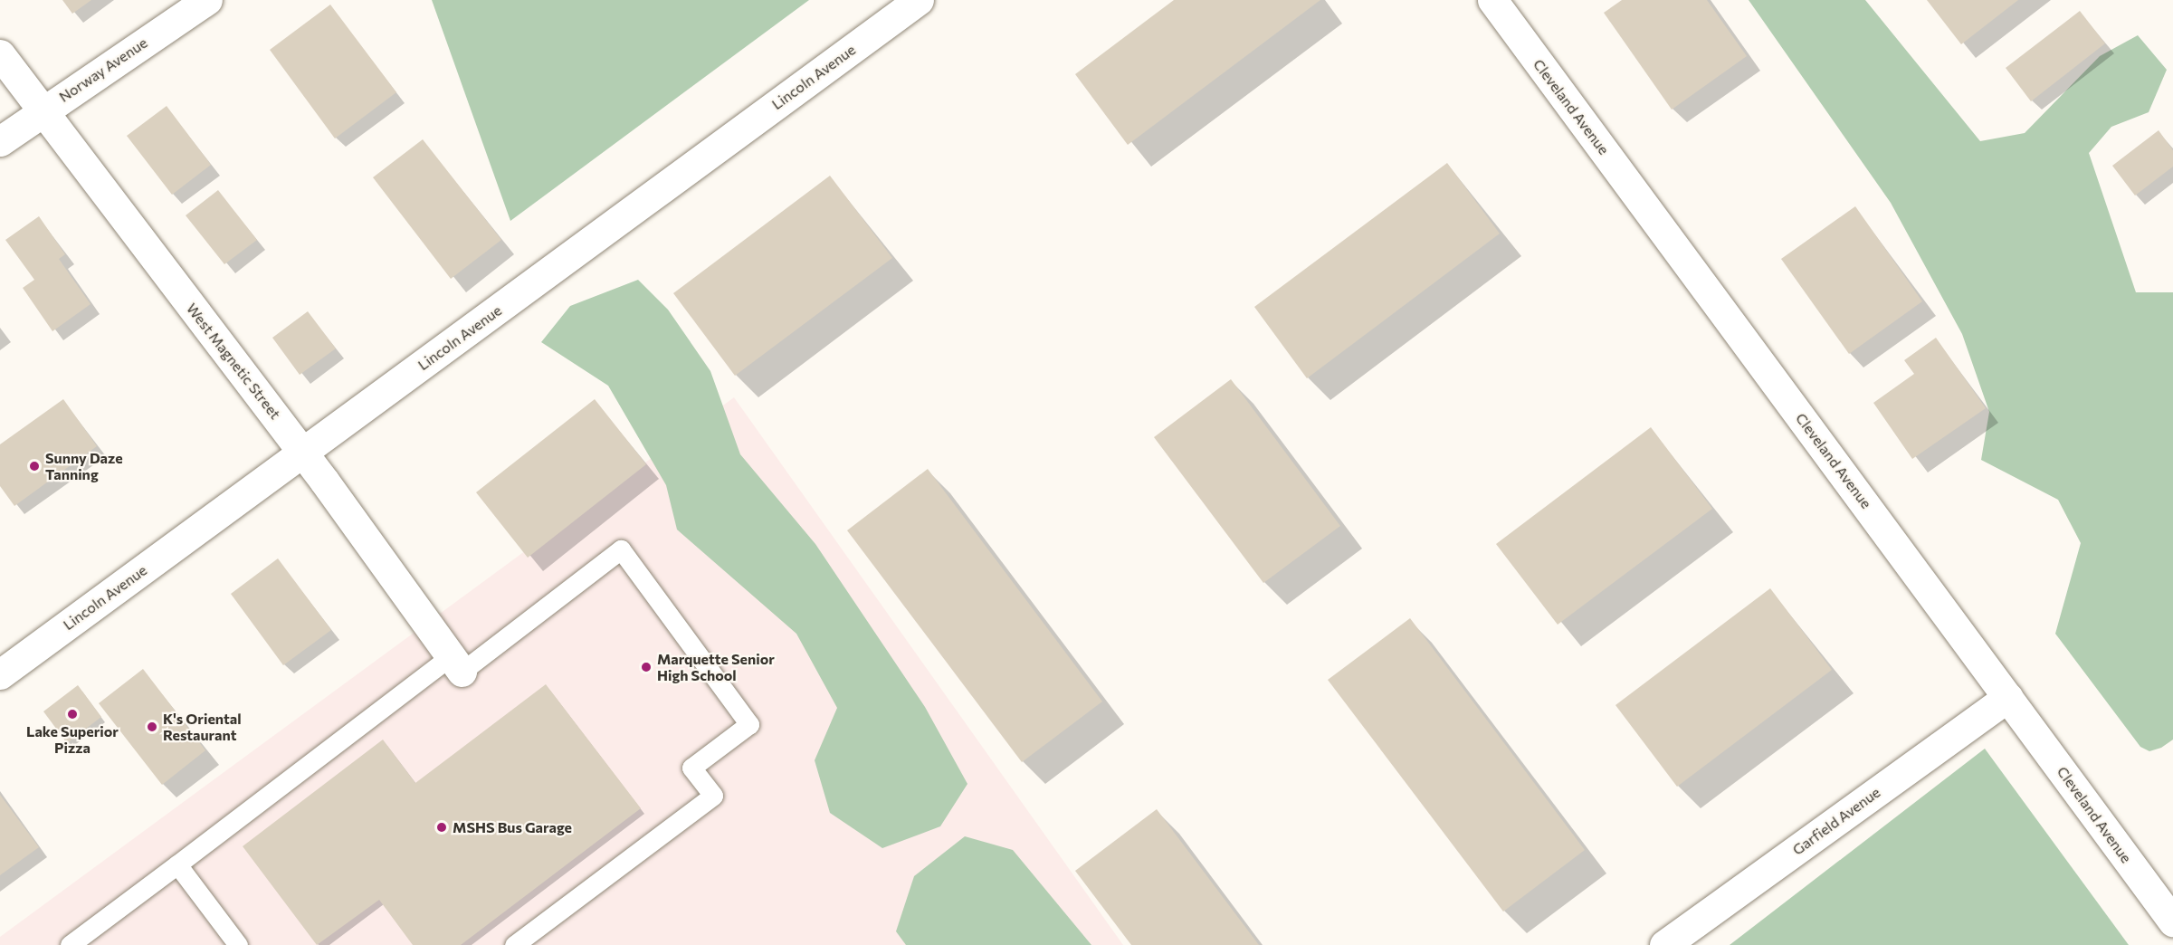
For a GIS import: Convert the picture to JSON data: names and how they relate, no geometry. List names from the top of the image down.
{
  "streets": {
    "street": [
      "Norway Avenue",
      "Lincoln Avenue",
      "Cleveland Avenue",
      "West Magnetic Street",
      "Garfield Avenue"
    ]
  },
  "crossings": [
    ["Norway Avenue", "West Magnetic Street"],
    ["Lincoln Avenue", "West Magnetic Street"],
    ["Cleveland Avenue", "Garfield Avenue"]
  ],
  "places": [
    "Sunny Daze Tanning",
    "Marquette Senior High School",
    "Lake Superior Pizza",
    "K's Oriental Restaurant",
    "MSHS Bus Garage"
  ]
}
